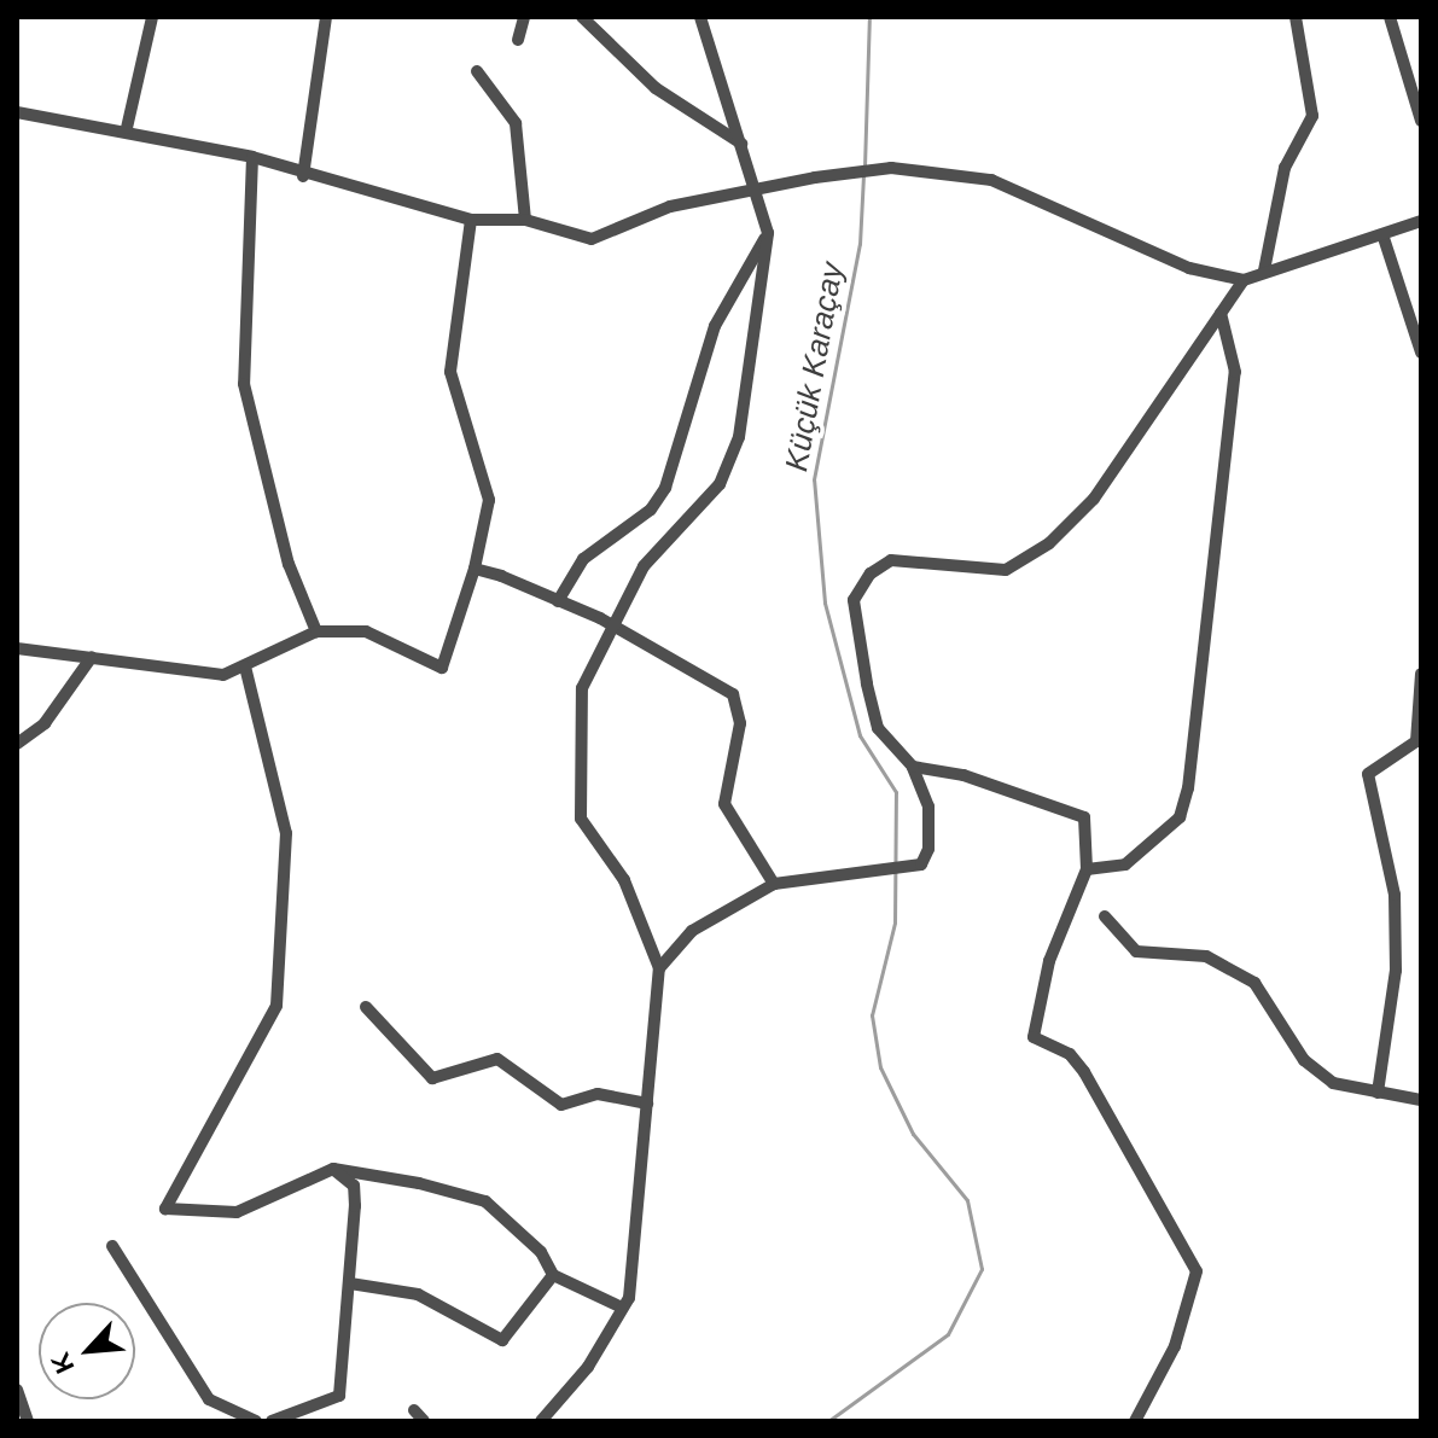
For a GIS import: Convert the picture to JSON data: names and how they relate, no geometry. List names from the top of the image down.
{
  "water": ["Küçük Karaçay"],
  "north": "bottom left"
}
